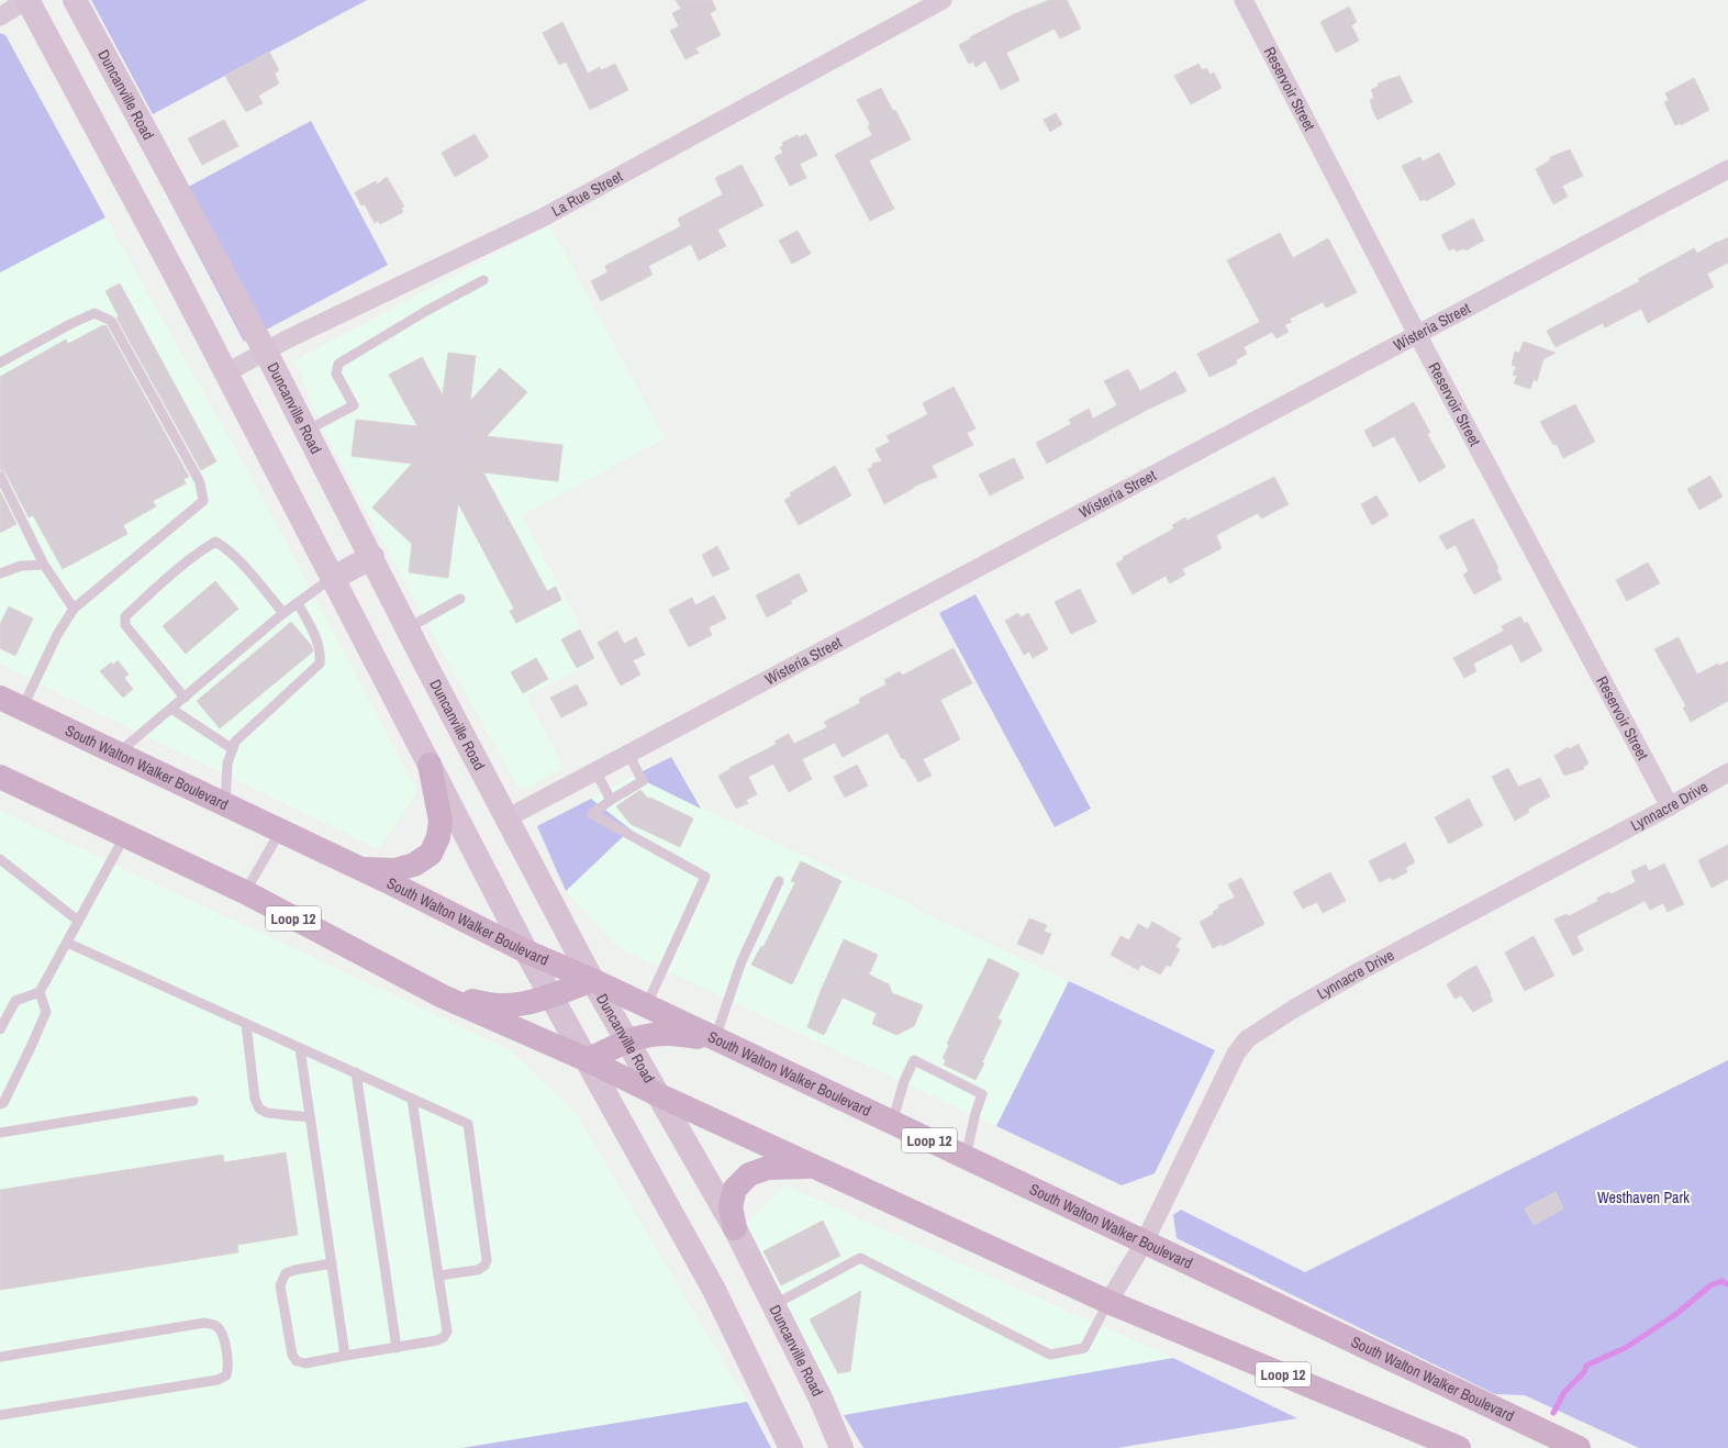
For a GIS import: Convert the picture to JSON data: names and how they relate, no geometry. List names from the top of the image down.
{
  "streets": {
    "main road": ["Duncanville Road", "South Walton Walker Boulevard", "Loop 12"],
    "street": [
      "Reservoir Street",
      "La Rue Street",
      "Wisteria Street",
      "Lynnacre Drive"
    ]
  },
  "crossings": [
    ["Reservoir Street", "Wisteria Street"],
    ["Reservoir Street", "Lynnacre Drive"],
    ["Duncanville Road", "La Rue Street"],
    ["Duncanville Road", "Wisteria Street"],
    ["Duncanville Road", "South Walton Walker Boulevard"],
    ["Duncanville Road", "Loop 12"],
    ["South Walton Walker Boulevard", "Lynnacre Drive"],
    ["Lynnacre Drive", "Loop 12"]
  ],
  "parks": ["Westhaven Park"]
}
